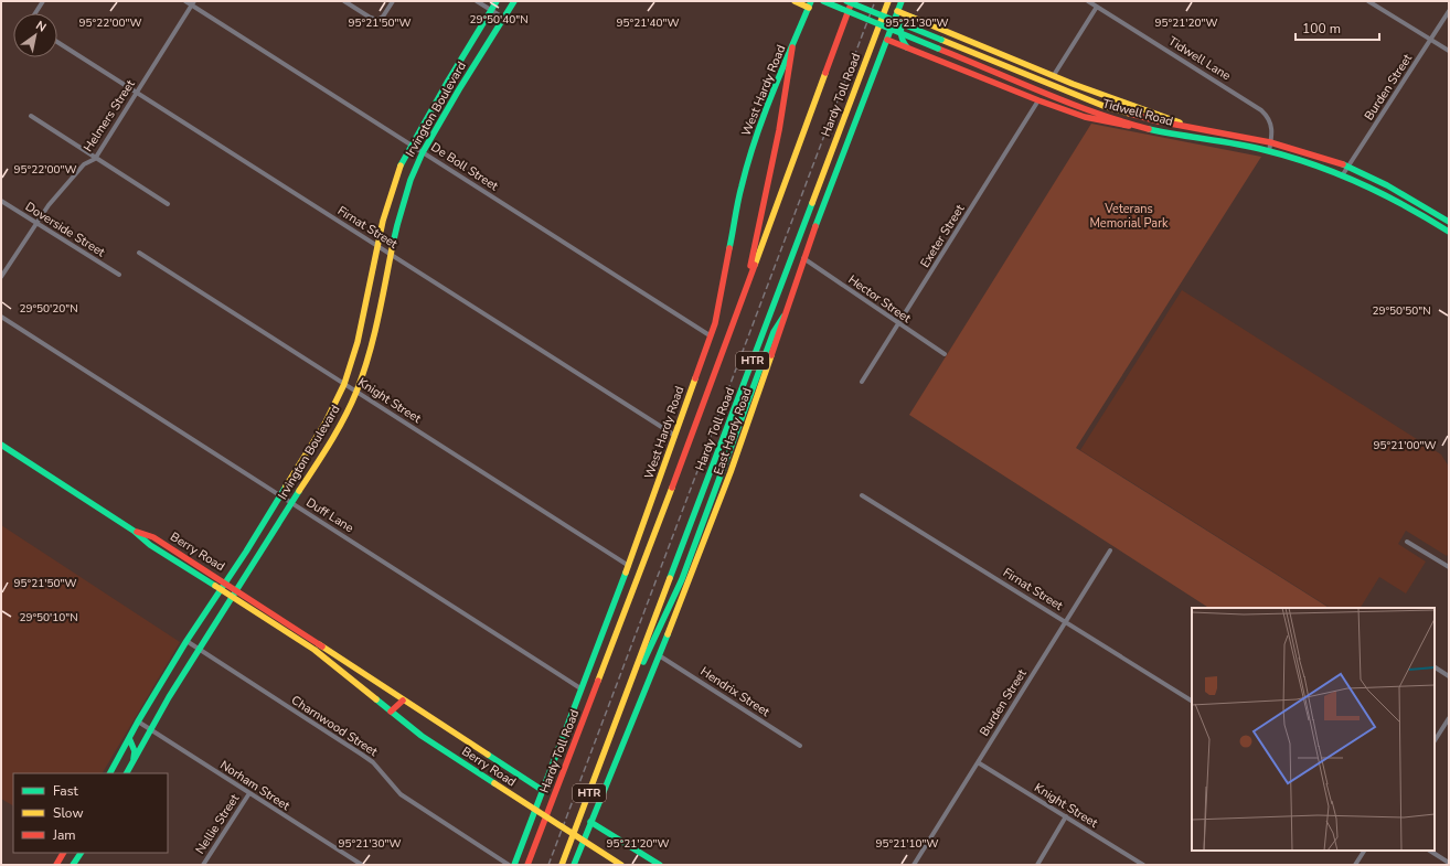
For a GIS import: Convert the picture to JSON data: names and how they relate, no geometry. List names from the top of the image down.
{
  "streets": {
    "main road": [
      "West Hardy Road",
      "Hardy Toll Road",
      "Irvington Boulevard",
      "Tidwell Road",
      "HTR",
      "East Hardy Road",
      "Berry Road"
    ],
    "street": [
      "Tidwell Lane",
      "Burden Street",
      "Helmers Street",
      "De Boll Street",
      "Firnat Street",
      "Doverside Street",
      "Exeter Street",
      "Hector Street",
      "Knight Street",
      "Duff Lane",
      "Hendrix Street",
      "Charnwood Street",
      "Norham Street",
      "Nellie Street"
    ]
  },
  "crossings": [
    ["Tidwell Lane", "Tidwell Road"],
    ["Burden Street", "Tidwell Road"],
    ["Burden Street", "Firnat Street"],
    ["Burden Street", "Knight Street"],
    ["West Hardy Road", "De Boll Street"],
    ["West Hardy Road", "Firnat Street"],
    ["West Hardy Road", "Knight Street"],
    ["West Hardy Road", "Duff Lane"],
    ["Irvington Boulevard", "De Boll Street"],
    ["Irvington Boulevard", "Firnat Street"],
    ["Irvington Boulevard", "Knight Street"],
    ["Irvington Boulevard", "Duff Lane"],
    ["Irvington Boulevard", "Berry Road"],
    ["Irvington Boulevard", "Charnwood Street"],
    ["Irvington Boulevard", "Norham Street"],
    ["Helmers Street", "De Boll Street"],
    ["Helmers Street", "Firnat Street"],
    ["Helmers Street", "Doverside Street"],
    ["Exeter Street", "Hector Street"],
    ["Hector Street", "East Hardy Road"],
    ["East Hardy Road", "Hendrix Street"],
    ["Norham Street", "Nellie Street"]
  ],
  "parks": ["Veterans Memorial Park"],
  "legend": ["Fast", "Slow", "Jam"],
  "scale_bar": "100 m",
  "north": "top right",
  "coordinates": [
    "29°50'40\"N",
    "95°22'00\"W",
    "95°21'20\"W",
    "95°21'50\"W",
    "95°21'40\"W",
    "95°21'30\"W",
    "29°50'20\"N",
    "29°50'50\"N",
    "95°21'00\"W",
    "29°50'10\"N",
    "95°21'10\"W"
  ]
}
